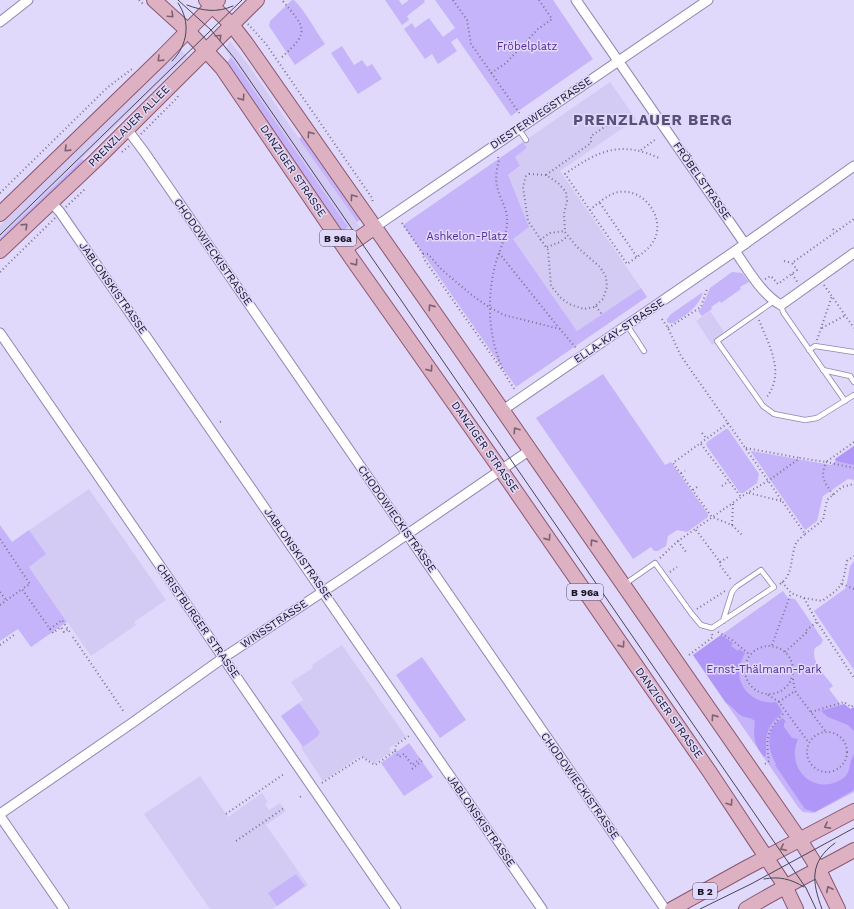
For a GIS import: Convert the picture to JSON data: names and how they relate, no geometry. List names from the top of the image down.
{
  "streets": {
    "main road": [
      "PRENZLAUER ALLEE",
      "DANZIGER STRASSE",
      "B 96a",
      "B 2"
    ],
    "street": [
      "DIESTERWEGSTRASSE",
      "FRÖBELSTRASSE",
      "CHODOWIECKISTRASSE",
      "JABLONSKISTRASSE",
      "ELLA-KAY-STRASSE",
      "CHRISTBURGER STRASSE",
      "WINSSTRASSE"
    ]
  },
  "crossings": [
    ["DIESTERWEGSTRASSE", "FRÖBELSTRASSE"],
    ["DIESTERWEGSTRASSE", "B 96a"],
    ["PRENZLAUER ALLEE", "DANZIGER STRASSE"],
    ["PRENZLAUER ALLEE", "B 96a"],
    ["PRENZLAUER ALLEE", "CHODOWIECKISTRASSE"],
    ["PRENZLAUER ALLEE", "JABLONSKISTRASSE"],
    ["DANZIGER STRASSE", "WINSSTRASSE"],
    ["DANZIGER STRASSE", "B 2"],
    ["FRÖBELSTRASSE", "ELLA-KAY-STRASSE"],
    ["B 96a", "ELLA-KAY-STRASSE"],
    ["B 96a", "WINSSTRASSE"],
    ["B 96a", "B 2"],
    ["CHODOWIECKISTRASSE", "WINSSTRASSE"],
    ["JABLONSKISTRASSE", "WINSSTRASSE"],
    ["CHRISTBURGER STRASSE", "WINSSTRASSE"]
  ],
  "districts": ["PRENZLAUER BERG"],
  "parks": ["Fröbelplatz", "Ashkelon-Platz", "Ernst-Thälmann-Park"]
}
